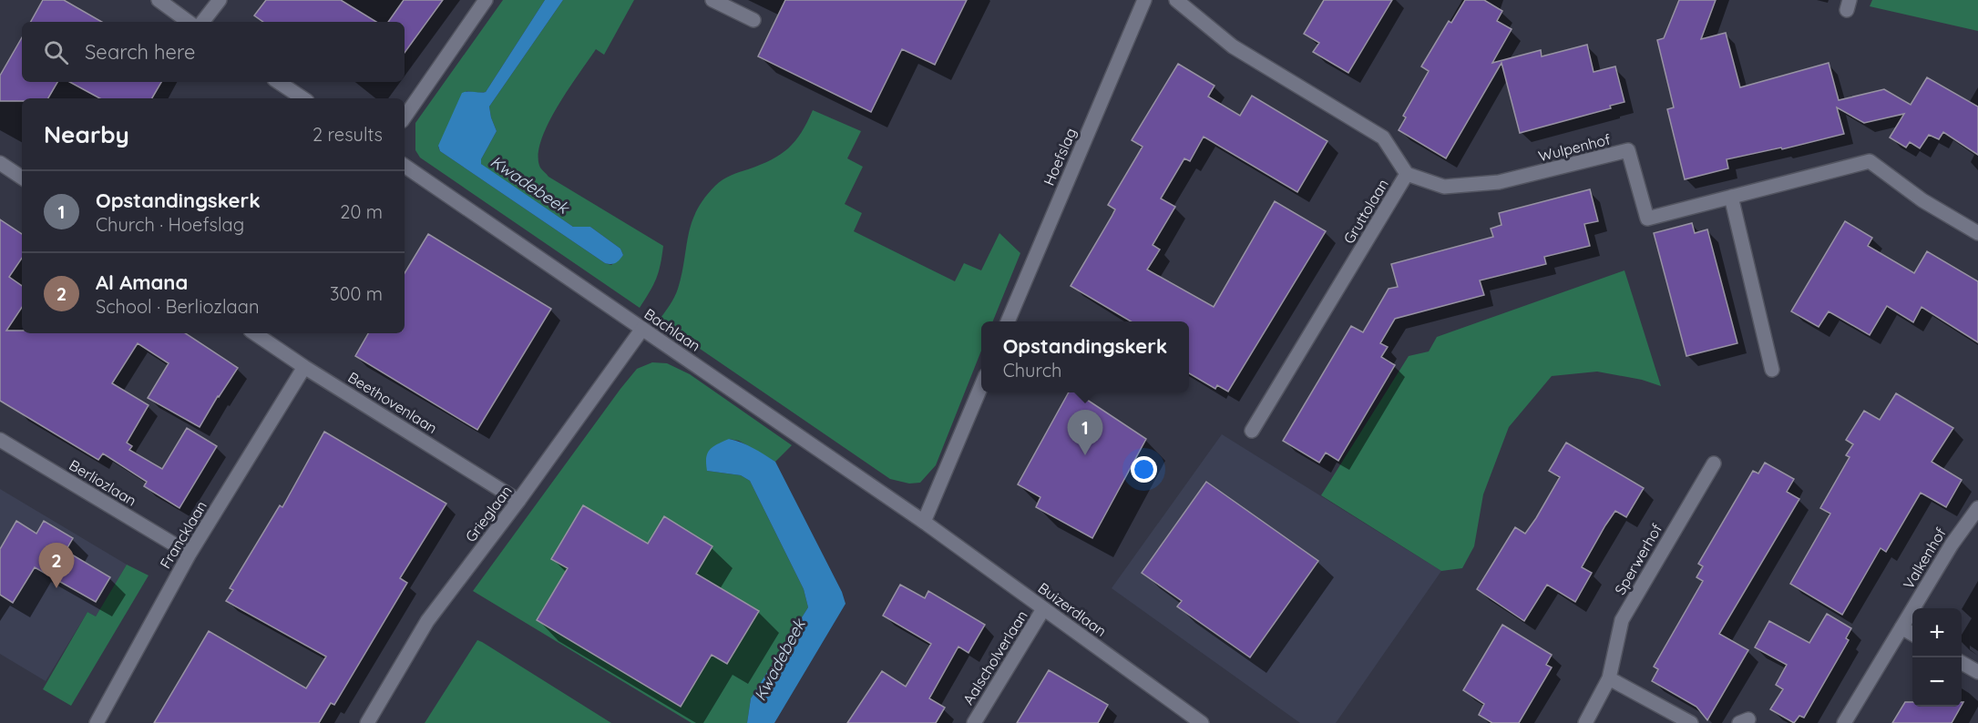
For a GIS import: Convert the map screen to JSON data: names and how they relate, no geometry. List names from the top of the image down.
{
  "streets": {
    "street": [
      "Wulpenhof",
      "Hoefslag",
      "Gruttolaan",
      "Bachlaan",
      "Beethovenlaan",
      "Berliozlaan",
      "Grieglaan",
      "Francklaan",
      "Valkenhof",
      "Sperwerhof",
      "Buizerdlaan",
      "Aalscholverlaan"
    ]
  },
  "crossings": [
    ["Wulpenhof", "Gruttolaan"],
    ["Bachlaan", "Grieglaan"],
    ["Bachlaan", "Buizerdlaan"],
    ["Beethovenlaan", "Grieglaan"],
    ["Beethovenlaan", "Francklaan"],
    ["Berliozlaan", "Francklaan"],
    ["Buizerdlaan", "Aalscholverlaan"]
  ],
  "water": ["Kwadebeek"],
  "page": {
    "search": "Search here",
    "heading": ["Nearby", "2 results"],
    "list": [
      {
        "mark": "1",
        "name": "Opstandingskerk",
        "note": "Church · Hoefslag",
        "value": "20 m"
      },
      {
        "mark": "2",
        "name": "Al Amana",
        "note": "School · Berliozlaan",
        "value": "300 m"
      }
    ],
    "popup": ["Opstandingskerk", "Church"],
    "pins": ["1", "2"],
    "map_buttons": ["+", "−"]
  }
}
